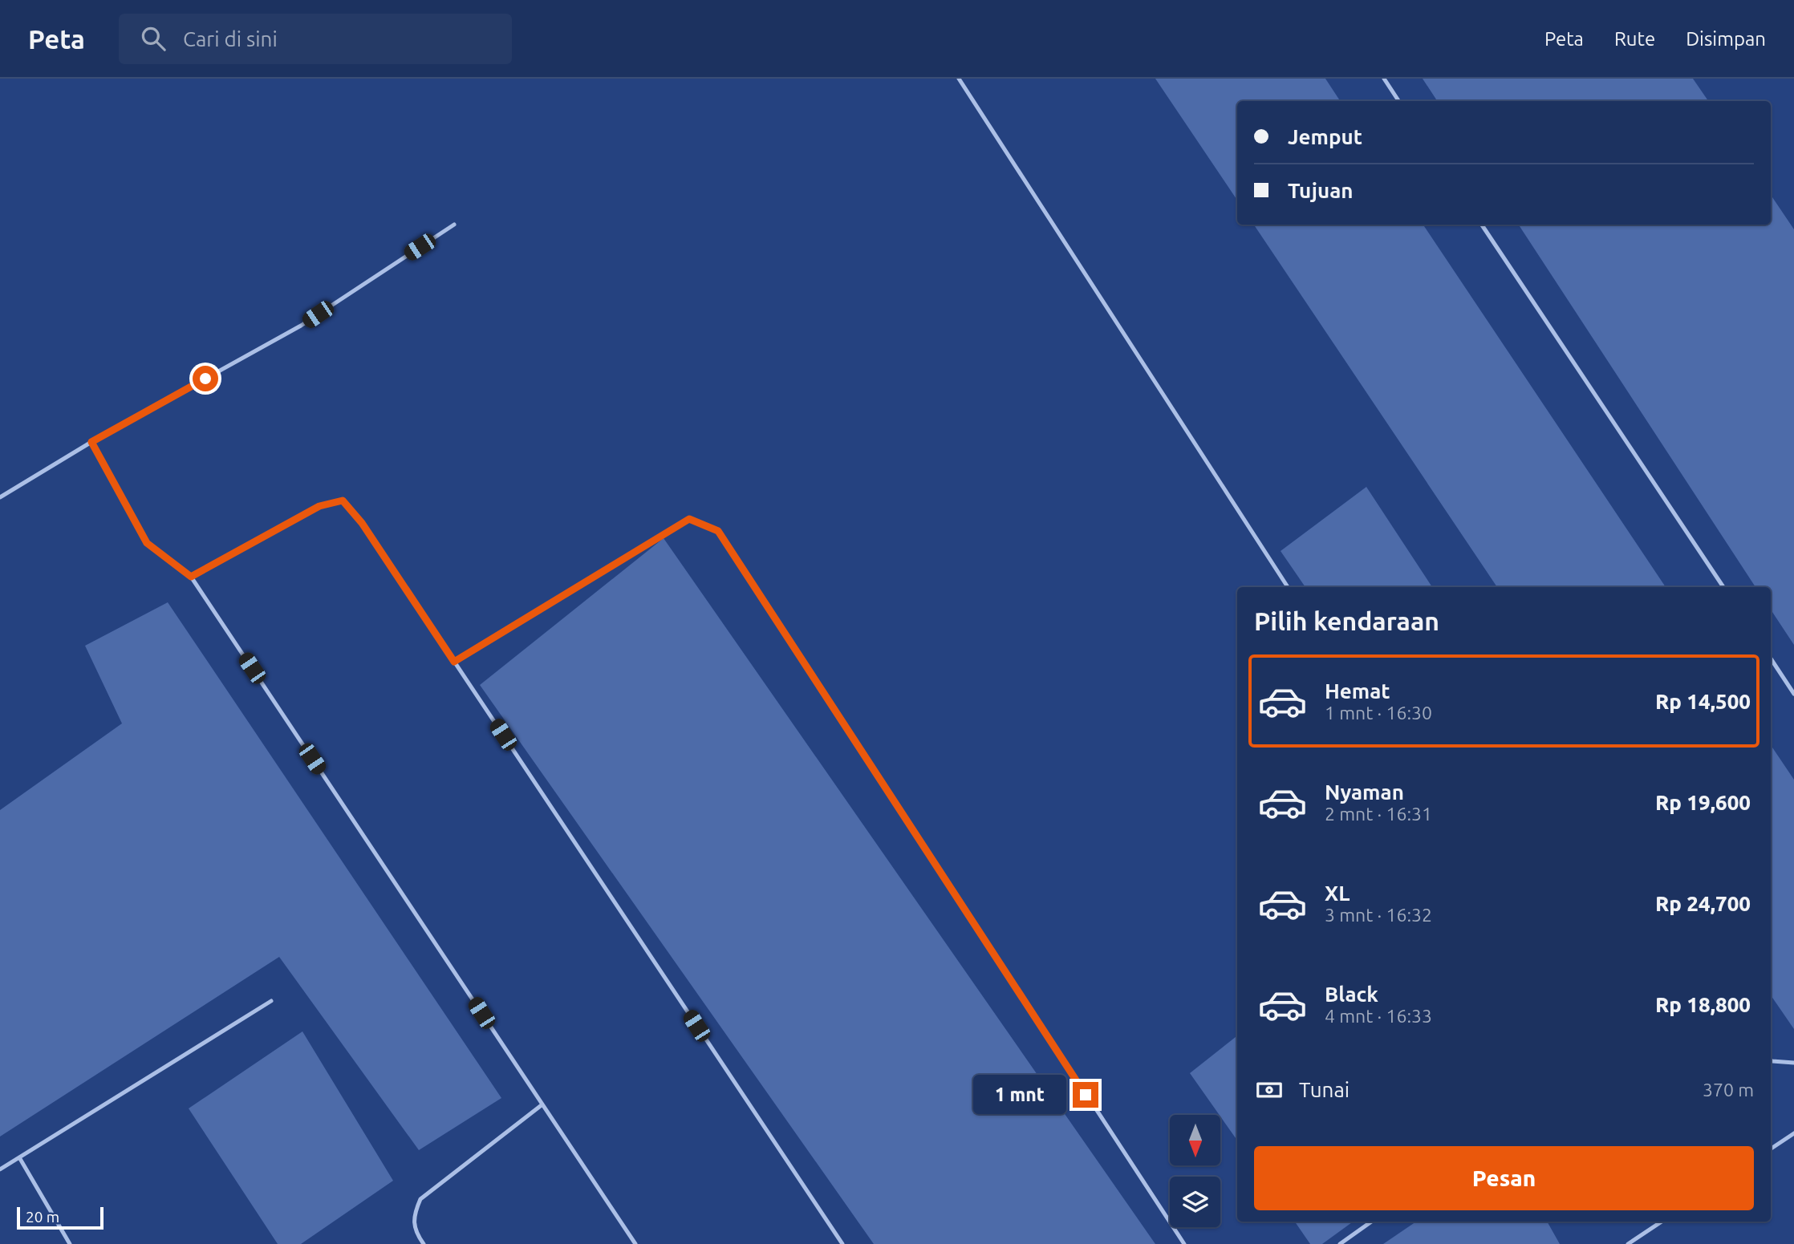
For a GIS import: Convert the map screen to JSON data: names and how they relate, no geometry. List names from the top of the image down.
{
  "scale_bar": "20 m",
  "north": "bottom",
  "page": {
    "header": "Peta",
    "search": "Cari di sini",
    "nav": ["Peta", "Rute", "Disimpan"],
    "banner": ["Jemput", "Tujuan"],
    "heading": "Pilih kendaraan",
    "list": [
      {
        "name": "Hemat",
        "note": "1 mnt · 16:30",
        "value": "Rp 14,500"
      },
      {
        "name": "Nyaman",
        "note": "2 mnt · 16:31",
        "value": "Rp 19,600"
      },
      {
        "name": "XL",
        "note": "3 mnt · 16:32",
        "value": "Rp 24,700"
      },
      {
        "name": "Black",
        "note": "4 mnt · 16:33",
        "value": "Rp 18,800"
      }
    ],
    "pay": ["Tunai", "370 m"],
    "bubble": "1 mnt",
    "buttons": "Pesan",
    "scale": "20 m"
  }
}
